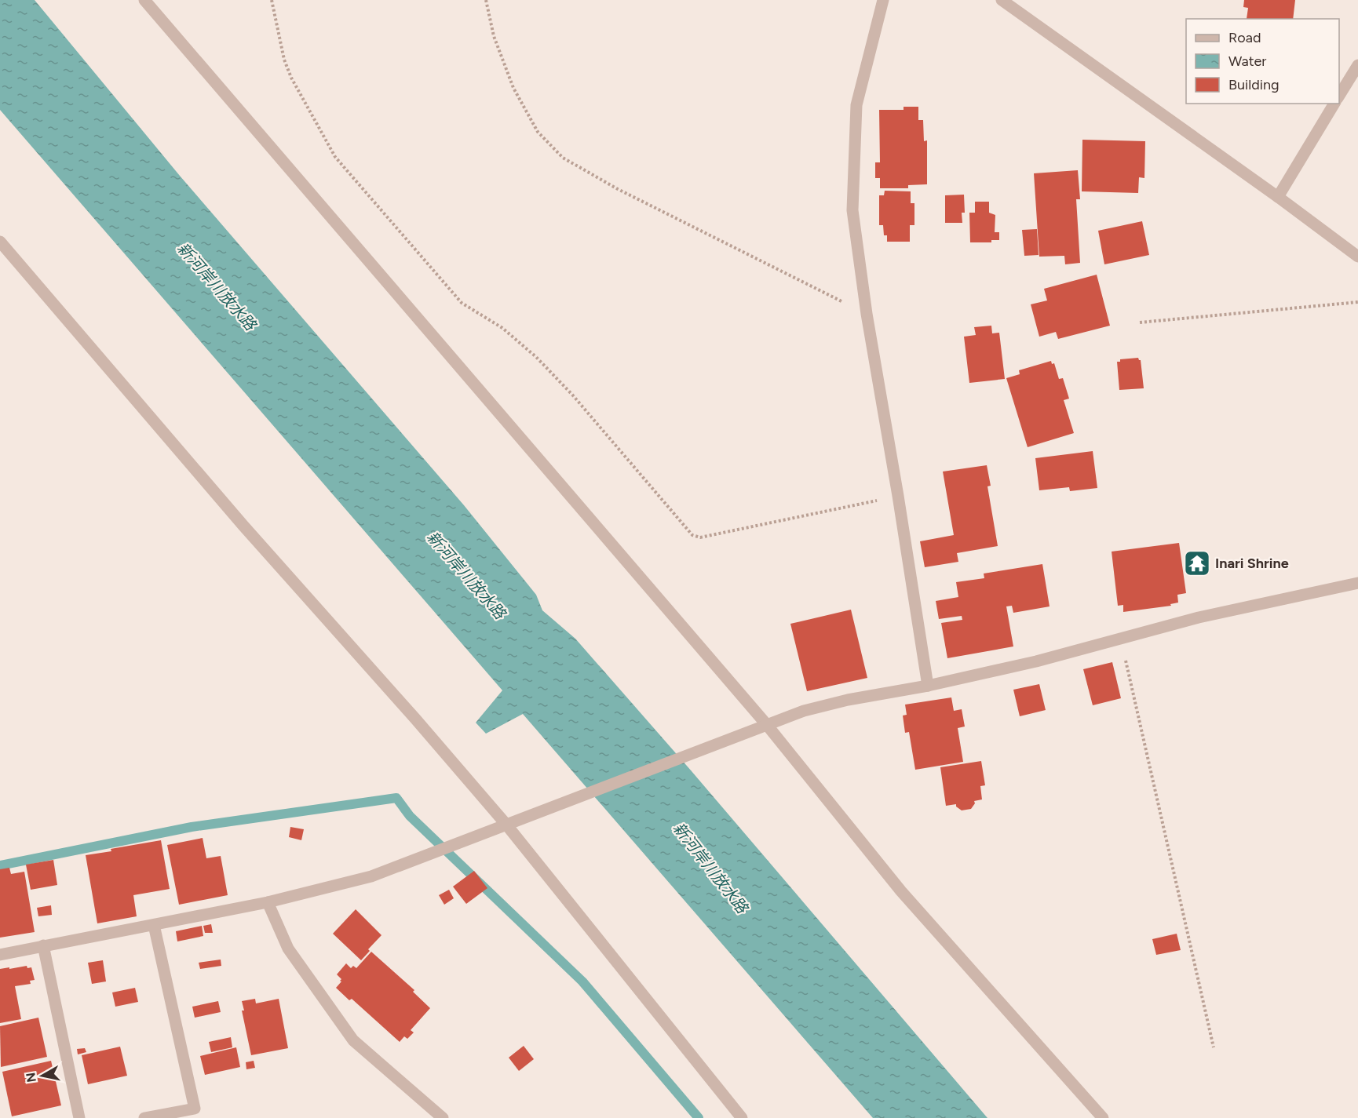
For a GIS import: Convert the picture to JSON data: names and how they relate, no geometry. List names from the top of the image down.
{
  "water": ["新河岸川放水路"],
  "places": {
    "temple": ["Inari Shrine"]
  },
  "legend": ["Road", "Water", "Building"],
  "north": "left"
}
